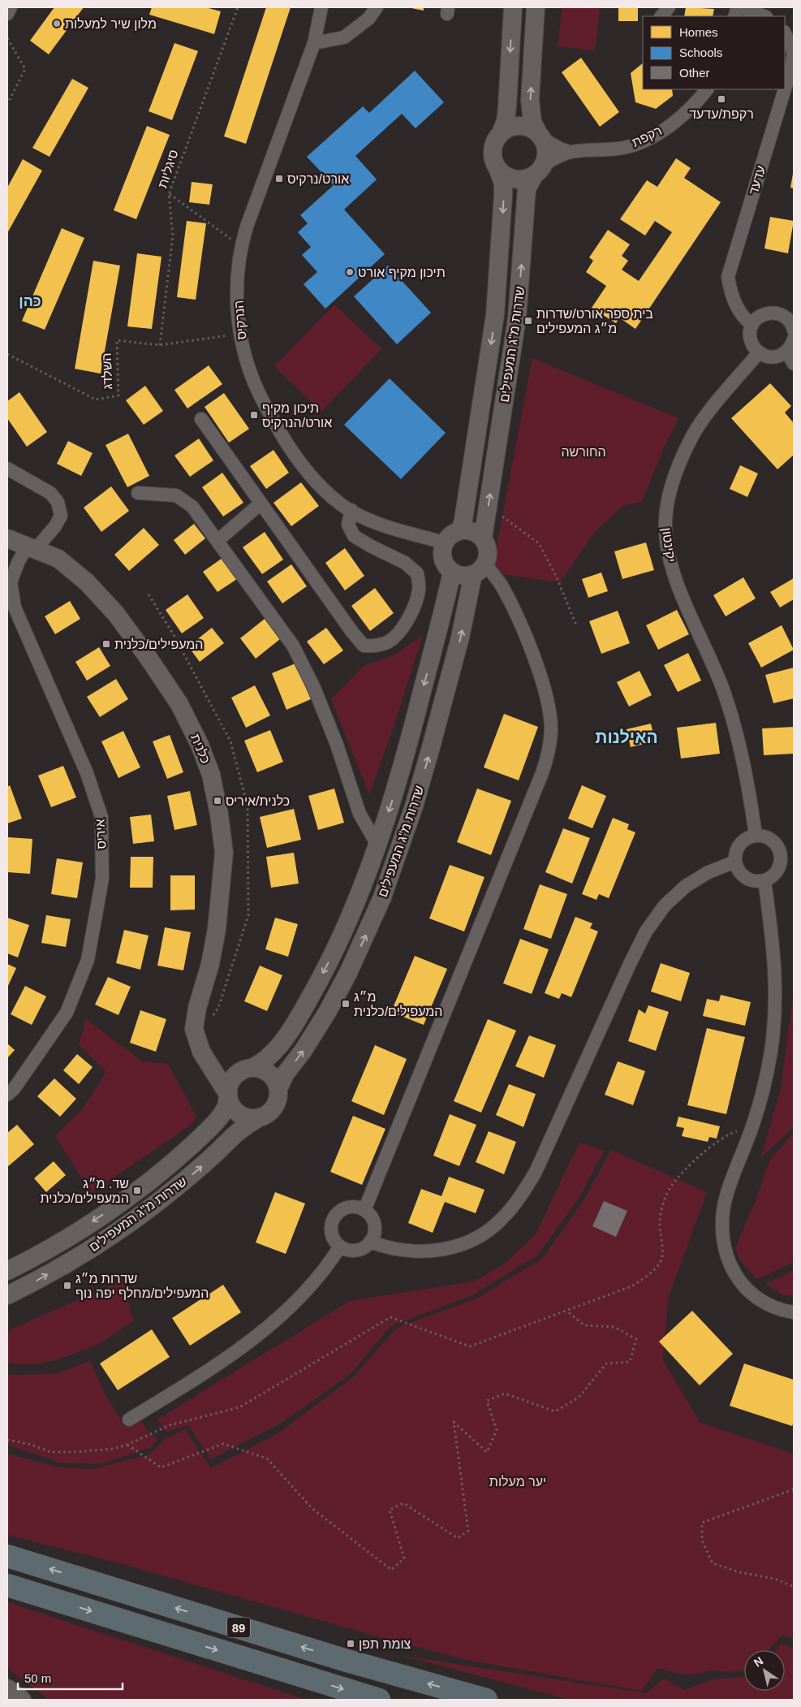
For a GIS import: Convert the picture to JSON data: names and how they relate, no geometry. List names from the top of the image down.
{
  "streets": {
    "highway": ["89"],
    "main road": ["שדרות מ\"ג המעפילים", "כלנית"],
    "street": [
      "רקפת",
      "עדעד",
      "הנרקיס",
      "יקינטון",
      "איריס"
    ],
    "path": ["סיגליות", "השלדג"]
  },
  "crossings": [
    ["רקפת", "שדרות מ\"ג המעפילים"],
    ["סיגליות", "השלדג"],
    ["הנרקיס", "שדרות מ\"ג המעפילים"],
    ["שדרות מ\"ג המעפילים", "כלנית"],
    ["כלנית", "איריס"]
  ],
  "districts": ["כהן", "האילנות"],
  "parks": ["החורשה", "יער מעלות"],
  "places": {
    "other": ["מלון שיר למעלות", "תיכון מקיף אורט"],
    "transit": [
      "רקפת/עדעד",
      "אורט/נרקיס",
      "בית ספר אורט/שדרות מ״ג המעפילים",
      "תיכון מקיף אורט/הנרקיס",
      "המעפילים/כלנית",
      "כלנית/איריס",
      "מ״ג המעפילים/כלנית",
      "שד. מ״ג המעפילים/כלנית",
      "שדרות מ״ג המעפילים/מחלף יפה נוף",
      "צומת תפן"
    ]
  },
  "legend": ["Homes", "Schools", "Other"],
  "scale_bar": "50 m",
  "north": "top left"
}
